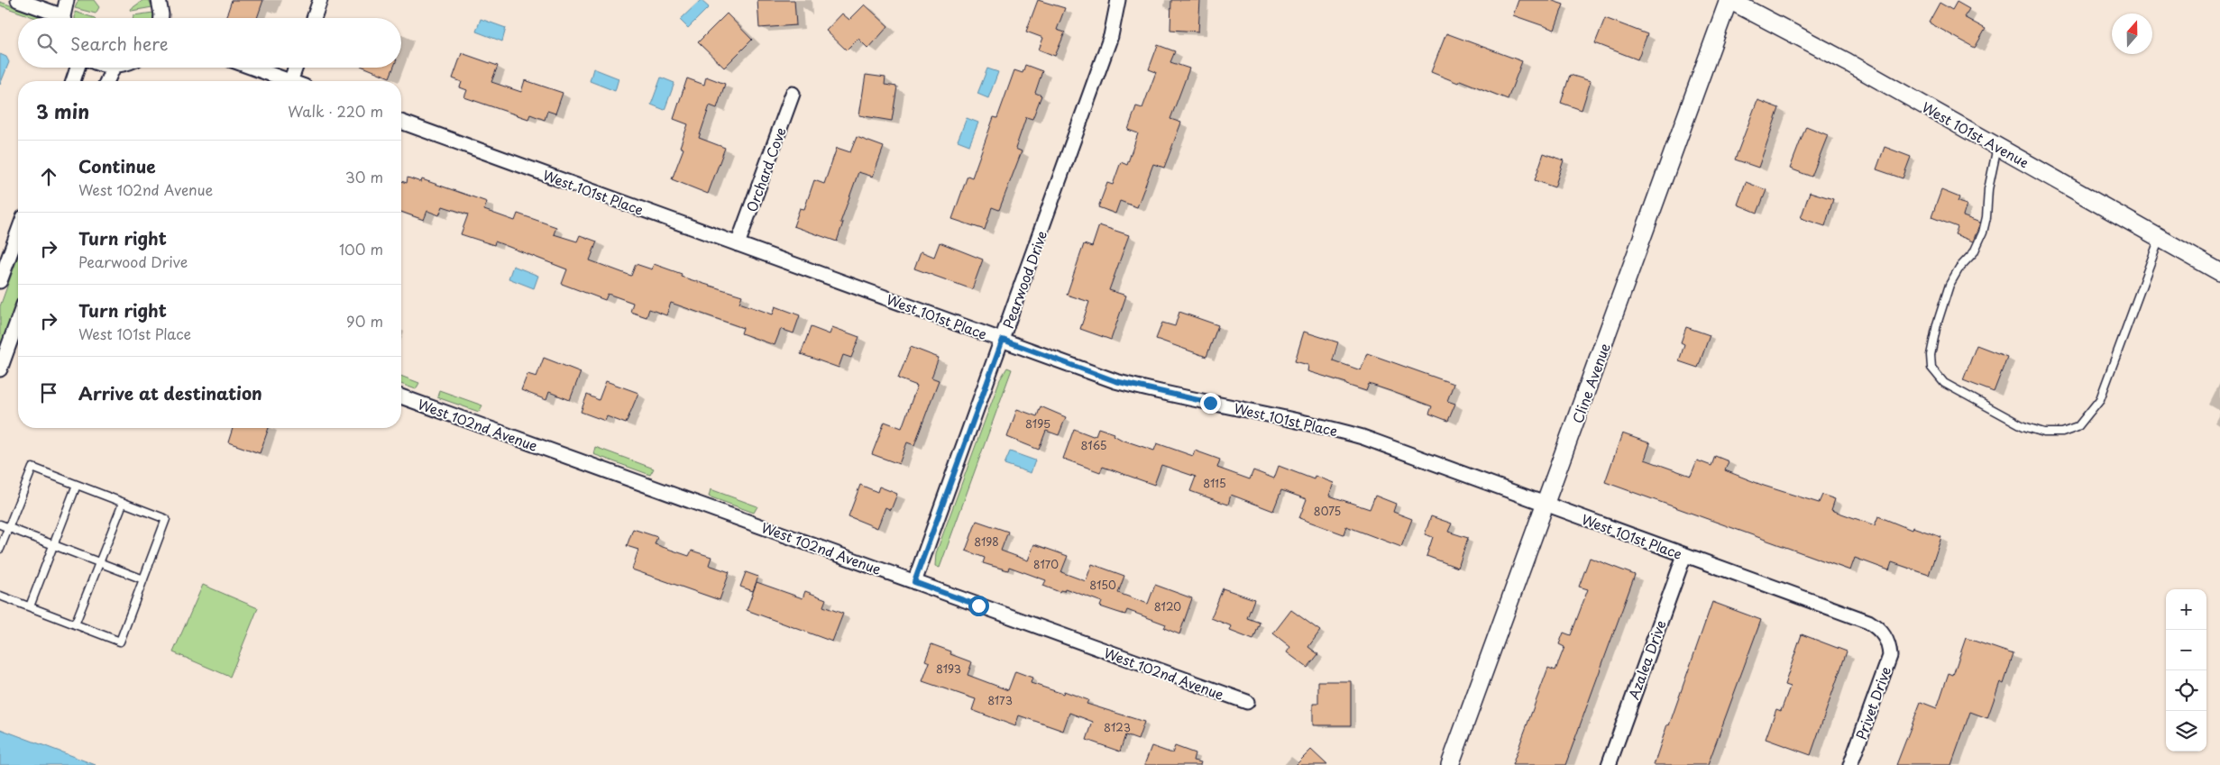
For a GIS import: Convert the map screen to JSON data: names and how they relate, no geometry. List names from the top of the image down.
{
  "streets": {
    "street": [
      "West 101st Avenue",
      "Orchard Cove",
      "West 101st Place",
      "Pearwood Drive",
      "Cline Avenue",
      "West 102nd Avenue",
      "Azalea Drive",
      "Privet Drive"
    ]
  },
  "crossings": [
    ["West 101st Avenue", "Cline Avenue"],
    ["Orchard Cove", "West 101st Place"],
    ["West 101st Place", "Pearwood Drive"],
    ["West 101st Place", "Cline Avenue"],
    ["West 101st Place", "Azalea Drive"],
    ["West 101st Place", "Privet Drive"],
    ["Pearwood Drive", "West 102nd Avenue"]
  ],
  "house_numbers": [
    "8195",
    "8165",
    "8115",
    "8075",
    "8198",
    "8170",
    "8150",
    "8120",
    "8193",
    "8173",
    "8123"
  ],
  "north": "top",
  "page": {
    "search": "Search here",
    "heading": ["3 min", "Walk · 220 m"],
    "list": [
      ["Continue", "West 102nd Avenue", "30 m"],
      ["Turn right", "Pearwood Drive", "100 m"],
      ["Turn right", "West 101st Place", "90 m"],
      "Arrive at destination"
    ],
    "map_buttons": ["+", "−"]
  }
}
